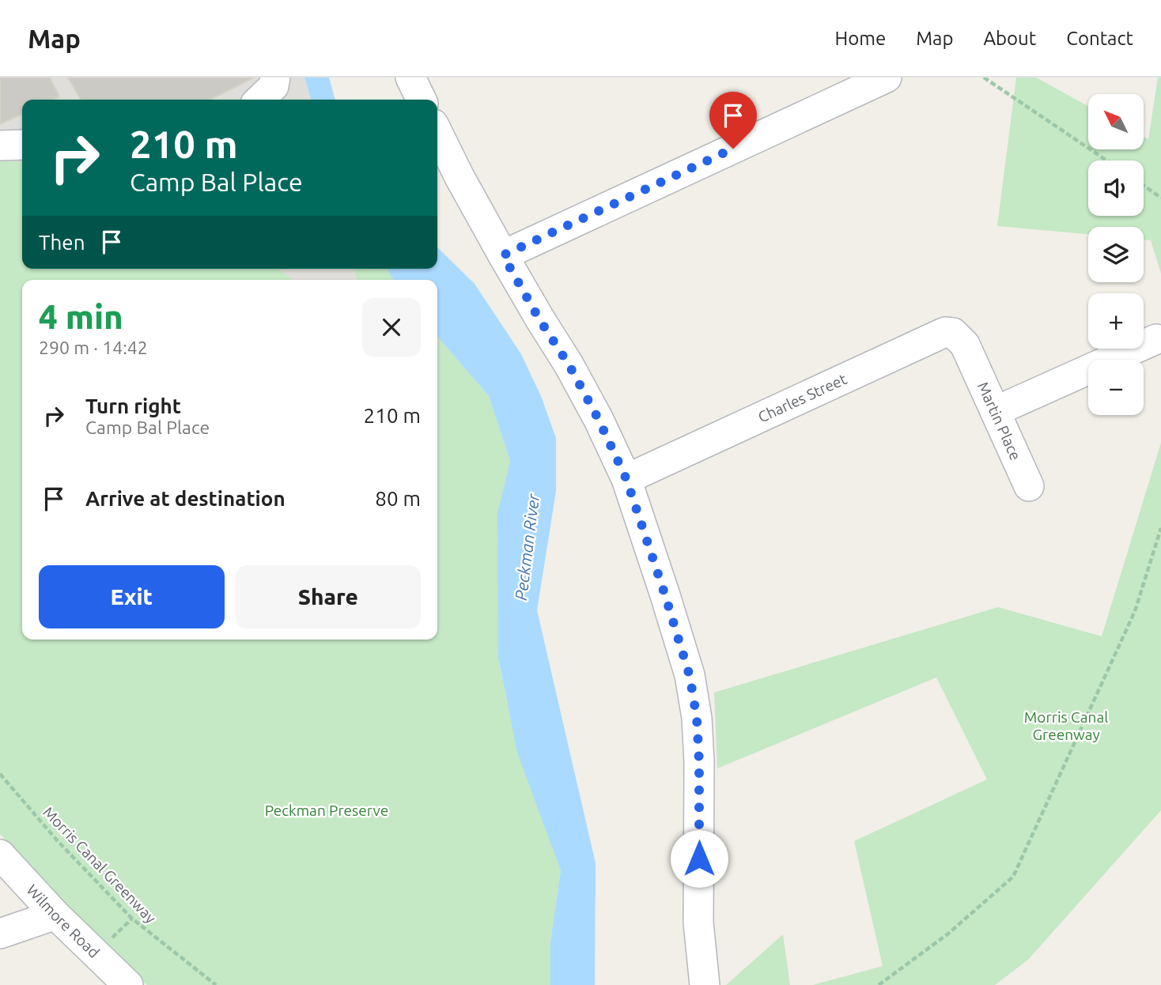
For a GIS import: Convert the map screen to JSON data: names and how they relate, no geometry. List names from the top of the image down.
{
  "streets": {
    "street": ["Charles Street", "Martin Place", "Wilmore Road"],
    "path": ["Morris Canal Greenway"]
  },
  "crossings": [
    ["Charles Street", "Martin Place"]
  ],
  "water": ["Peckman River"],
  "parks": ["Morris Canal Greenway", "Peckman Preserve"],
  "north": "top left",
  "page": {
    "header": "Map",
    "nav": [
      "Home",
      "Map",
      "About",
      "Contact"
    ],
    "map_buttons": ["+", "−"],
    "turn": ["210 m", "Camp Bal Place"],
    "then": "Then",
    "heading": ["4 min", "290 m · 14:42"],
    "list": [
      {
        "name": "Turn right",
        "note": "Camp Bal Place",
        "value": "210 m"
      },
      {
        "name": "Arrive at destination",
        "value": "80 m"
      }
    ],
    "buttons": ["Exit", "Share"]
  }
}
